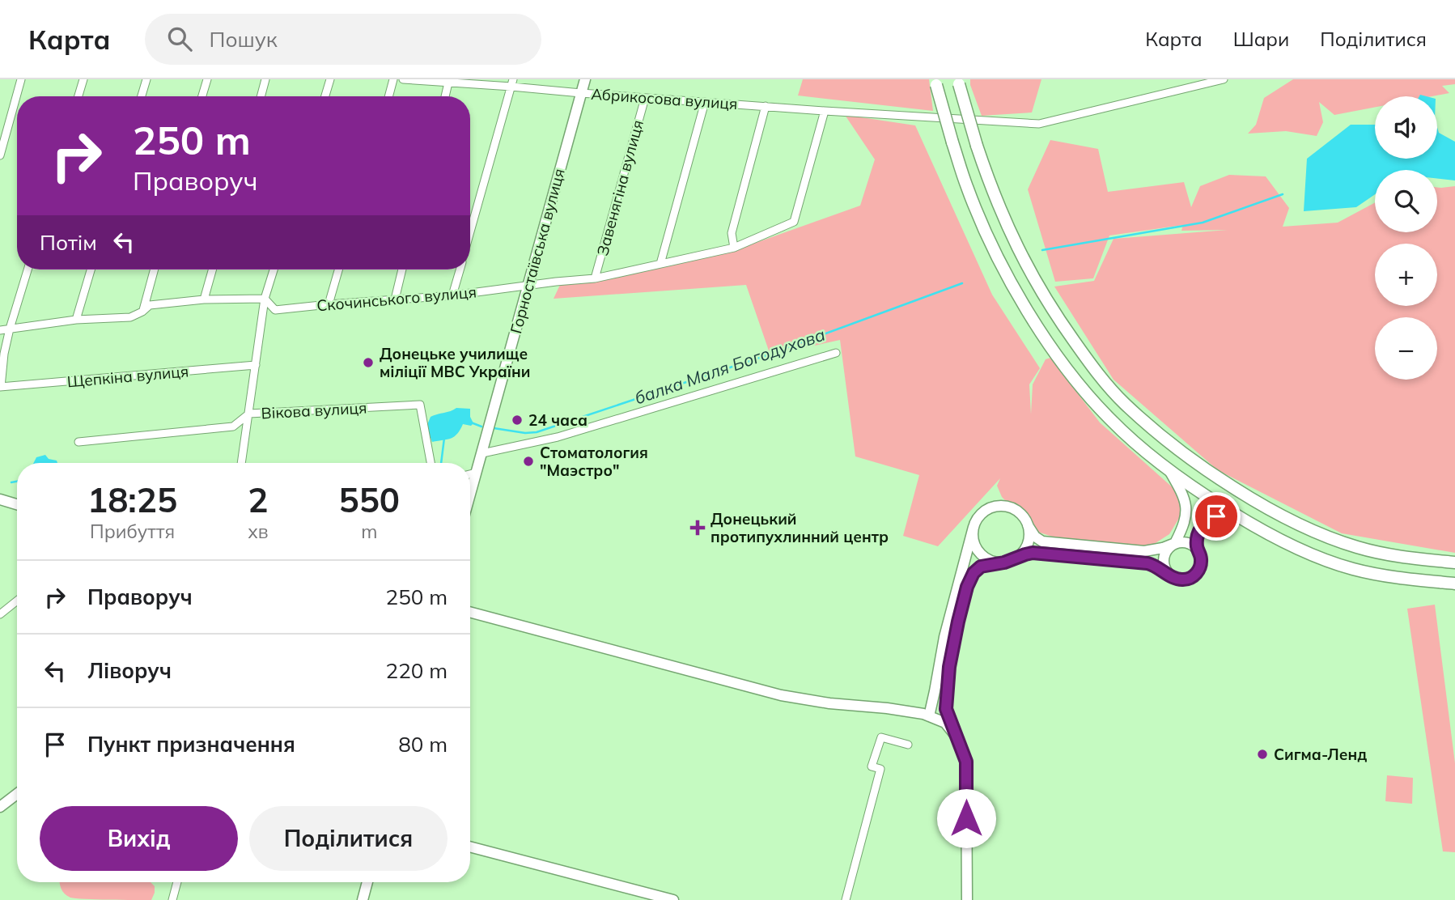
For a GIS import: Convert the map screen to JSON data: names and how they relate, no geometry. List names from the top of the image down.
{
  "streets": {
    "street": [
      "Абрикосова вулиця",
      "Завенягіна вулиця",
      "Горностаївська вулиця",
      "Скочинського вулиця",
      "Щепкіна вулиця",
      "Вікова вулиця"
    ]
  },
  "crossings": [
    ["Абрикосова вулиця", "Завенягіна вулиця"],
    ["Абрикосова вулиця", "Горностаївська вулиця"],
    ["Абрикосова вулиця", "Скочинського вулиця"],
    ["Завенягіна вулиця", "Скочинського вулиця"],
    ["Горностаївська вулиця", "Скочинського вулиця"]
  ],
  "water": ["балка Маля Богодухова"],
  "places": {
    "other": [
      "Донецьке училище міліції МВС України",
      "24 часа",
      "Стоматология \"Маэстро\"",
      "Сигма-Ленд"
    ],
    "health": ["Донецький протипухлинний центр"]
  },
  "page": {
    "header": "Карта",
    "search": "Пошук",
    "nav": ["Карта", "Шари", "Поділитися"],
    "map_buttons": ["+", "−"],
    "turn": ["250 m", "Праворуч"],
    "then": "Потім",
    "eta": [
      "18:25",
      "Прибуття",
      "2",
      "хв",
      "550",
      "m"
    ],
    "list": [
      {
        "name": "Праворуч",
        "value": "250 m"
      },
      {
        "name": "Ліворуч",
        "value": "220 m"
      },
      {
        "name": "Пункт призначення",
        "value": "80 m"
      }
    ],
    "buttons": ["Вихід", "Поділитися"]
  }
}
